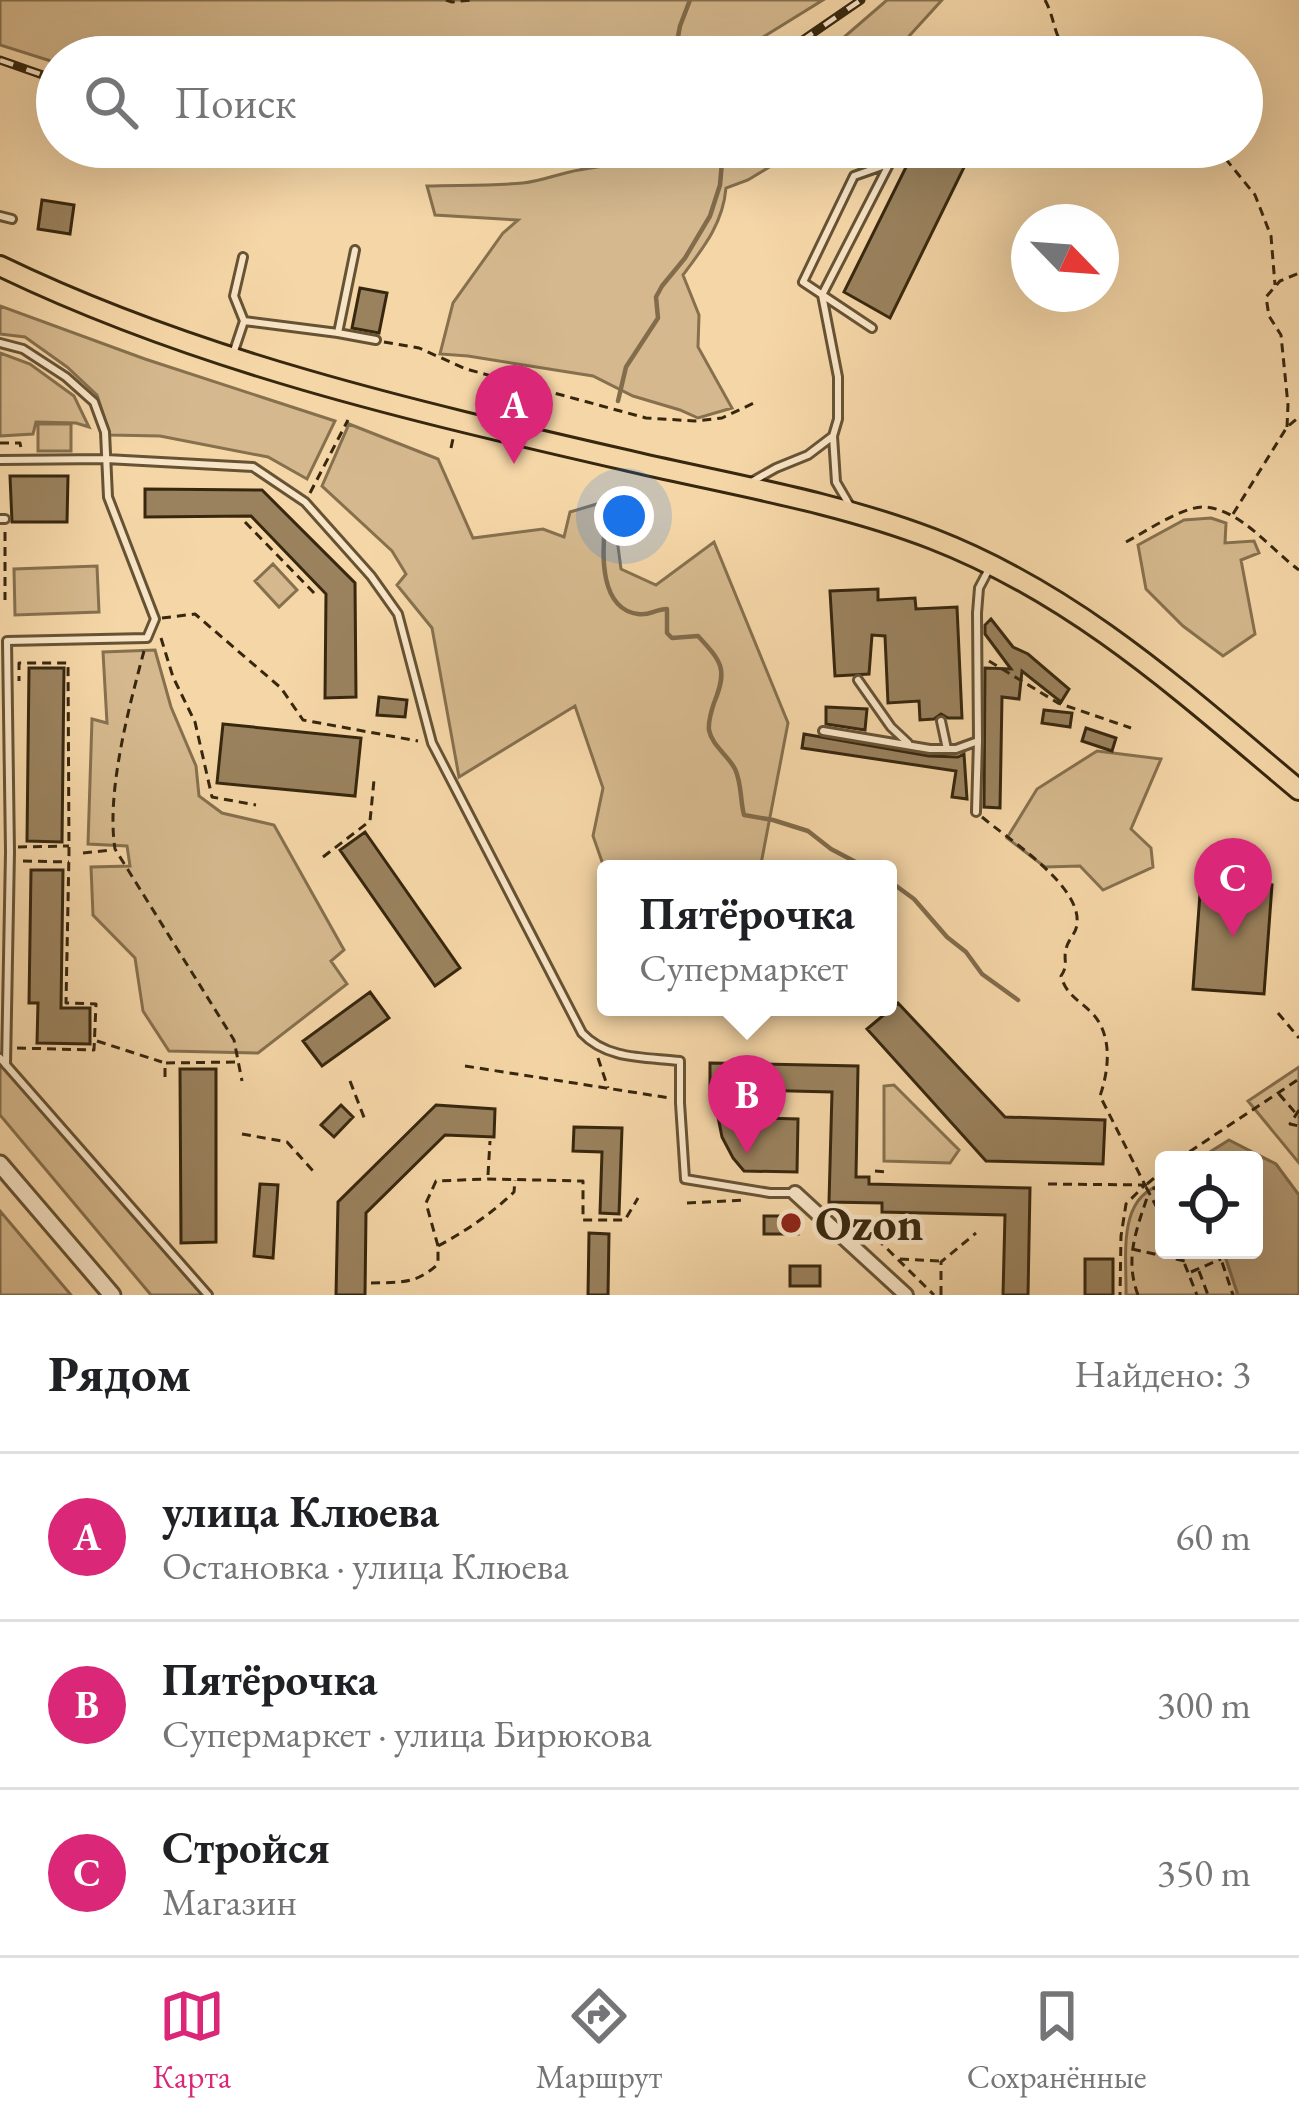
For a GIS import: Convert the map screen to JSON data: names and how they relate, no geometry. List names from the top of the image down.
{
  "places": ["Ozon"],
  "north": "bottom right",
  "page": {
    "search": "Поиск",
    "pins": ["A", "C", "B"],
    "popup": ["Пятёрочка", "Супермаркет"],
    "heading": ["Рядом", "Найдено: 3"],
    "list": [
      {
        "mark": "A",
        "name": "улица Клюева",
        "note": "Остановка · улица Клюева",
        "value": "60 m"
      },
      {
        "mark": "B",
        "name": "Пятёрочка",
        "note": "Супермаркет · улица Бирюкова",
        "value": "300 m"
      },
      {
        "mark": "C",
        "name": "Стройся",
        "note": "Магазин",
        "value": "350 m"
      }
    ],
    "nav": ["Карта", "Маршрут", "Сохранённые"]
  }
}
